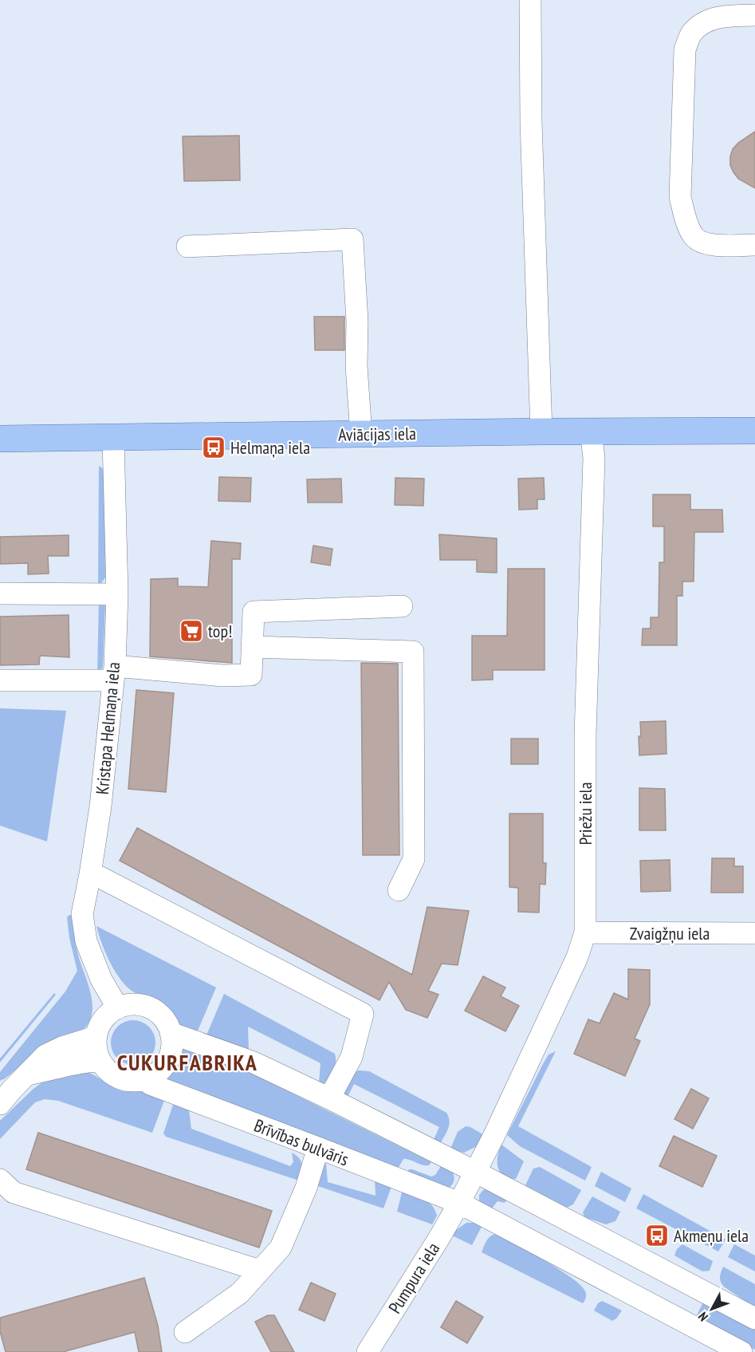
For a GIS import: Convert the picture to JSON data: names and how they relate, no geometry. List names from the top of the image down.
{
  "streets": {
    "main road": ["Aviācijas iela"],
    "street": [
      "Kristapa Helmaņa iela",
      "Priežu iela",
      "Zvaigžņu iela",
      "Brīvības bulvāris",
      "Pumpura iela"
    ]
  },
  "crossings": [
    ["Aviācijas iela", "Kristapa Helmaņa iela"],
    ["Aviācijas iela", "Priežu iela"],
    ["Kristapa Helmaņa iela", "Brīvības bulvāris"],
    ["Priežu iela", "Zvaigžņu iela"],
    ["Brīvības bulvāris", "Pumpura iela"]
  ],
  "districts": ["CUKURFABRIKA"],
  "places": {
    "bus stop": ["Helmaņa iela", "Akmeņu iela"],
    "supermarket": ["top!"]
  },
  "north": "bottom left"
}
